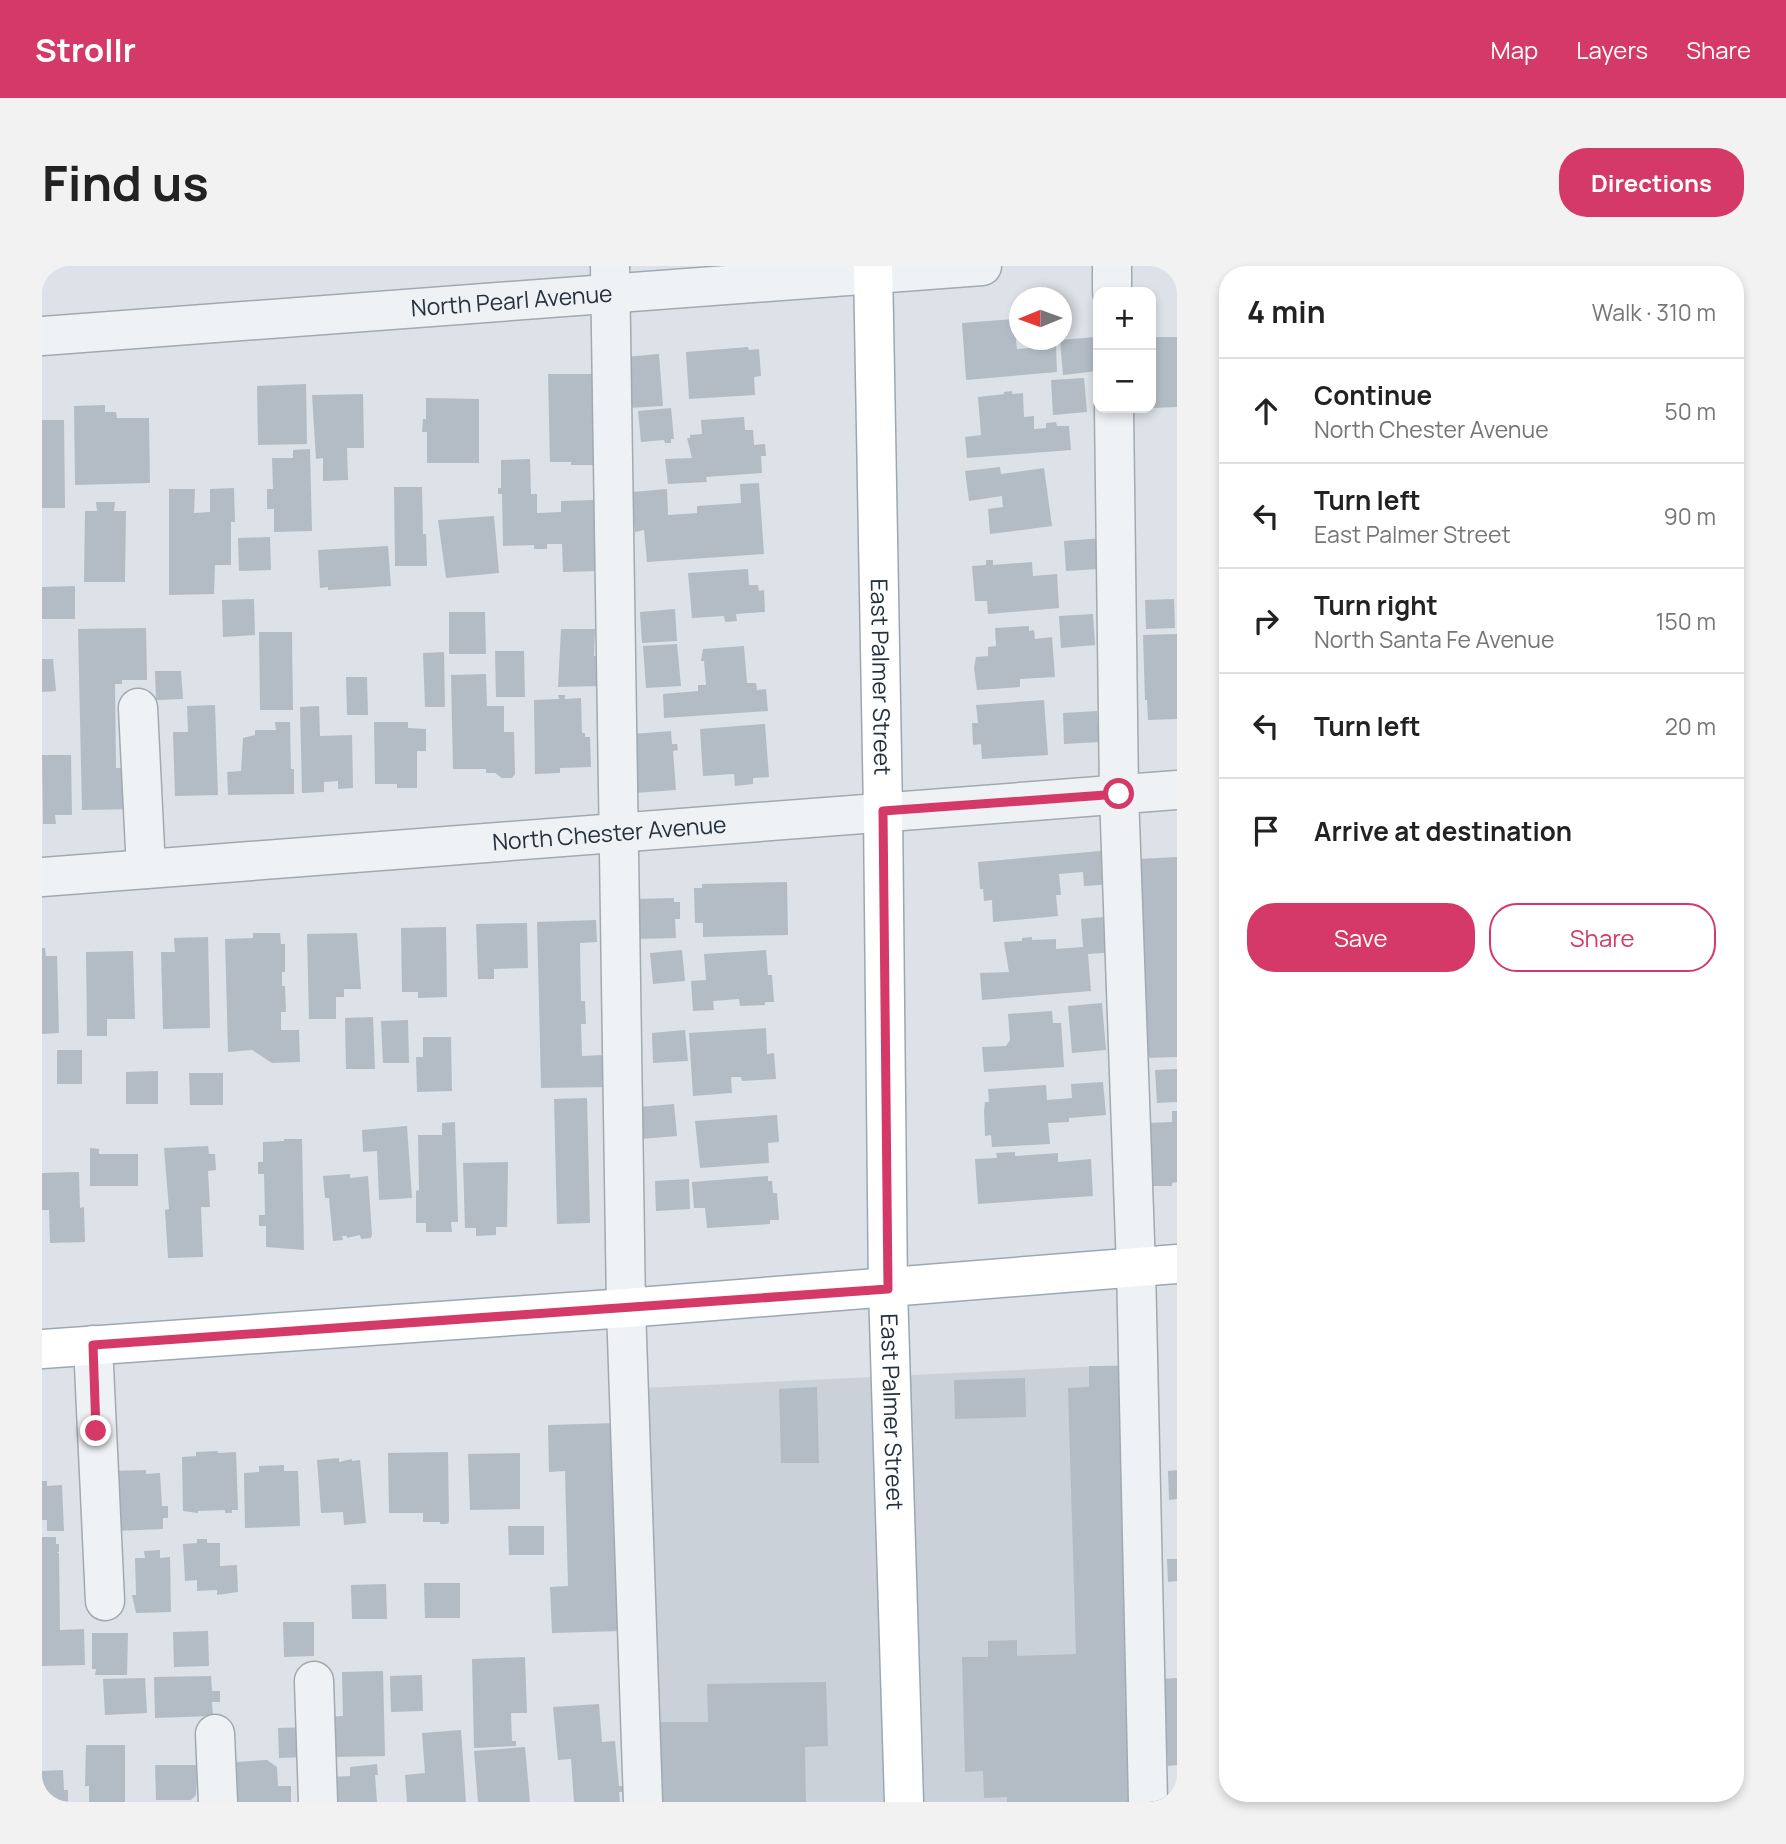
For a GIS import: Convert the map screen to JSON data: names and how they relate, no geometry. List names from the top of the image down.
{
  "streets": {
    "main road": ["East Palmer Street"],
    "street": ["North Pearl Avenue", "North Chester Avenue"]
  },
  "crossings": [
    ["North Pearl Avenue", "East Palmer Street"],
    ["East Palmer Street", "North Chester Avenue"]
  ],
  "north": "left",
  "page": {
    "header": "Strollr",
    "nav": ["Map", "Layers", "Share"],
    "buttons": [
      "Directions",
      ["Save", "Share"]
    ],
    "title": "Find us",
    "heading": ["4 min", "Walk · 310 m"],
    "map_buttons": ["+", "−"],
    "list": [
      ["Continue", "North Chester Avenue", "50 m"],
      ["Turn left", "East Palmer Street", "90 m"],
      ["Turn right", "North Santa Fe Avenue", "150 m"],
      ["Turn left", "20 m"],
      "Arrive at destination"
    ]
  }
}
